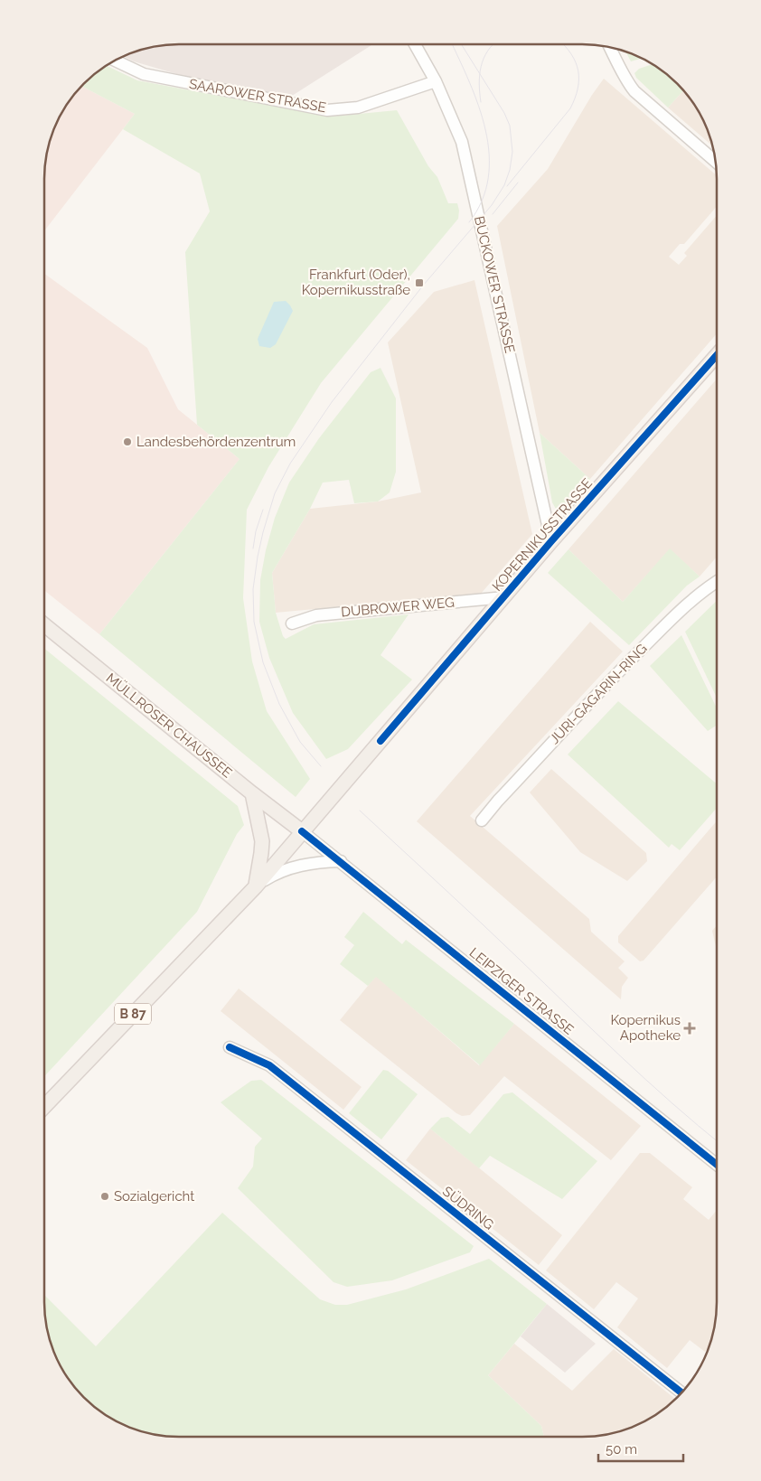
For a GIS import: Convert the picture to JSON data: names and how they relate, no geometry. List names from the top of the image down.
{
  "streets": {
    "main road": ["KOPERNIKUSSTRASSE", "MÜLLROSER CHAUSSEE", "B 87"],
    "street": [
      "SAAROWER STRASSE",
      "BUCKOWER STRASSE",
      "DUBROWER WEG",
      "JURI-GAGARIN-RING",
      "LEIPZIGER STRASSE",
      "SÜDRING"
    ]
  },
  "crossings": [
    ["SAAROWER STRASSE", "BUCKOWER STRASSE"],
    ["BUCKOWER STRASSE", "KOPERNIKUSSTRASSE"],
    ["KOPERNIKUSSTRASSE", "DUBROWER WEG"],
    ["KOPERNIKUSSTRASSE", "MÜLLROSER CHAUSSEE"],
    ["KOPERNIKUSSTRASSE", "LEIPZIGER STRASSE"],
    ["KOPERNIKUSSTRASSE", "B 87"],
    ["MÜLLROSER CHAUSSEE", "LEIPZIGER STRASSE"],
    ["MÜLLROSER CHAUSSEE", "B 87"],
    ["LEIPZIGER STRASSE", "B 87"]
  ],
  "places": {
    "transit": ["Frankfurt (Oder), Kopernikusstraße"],
    "other": ["Landesbehördenzentrum", "Sozialgericht"],
    "health": ["Kopernikus Apotheke"]
  },
  "scale_bar": "50 m"
}
